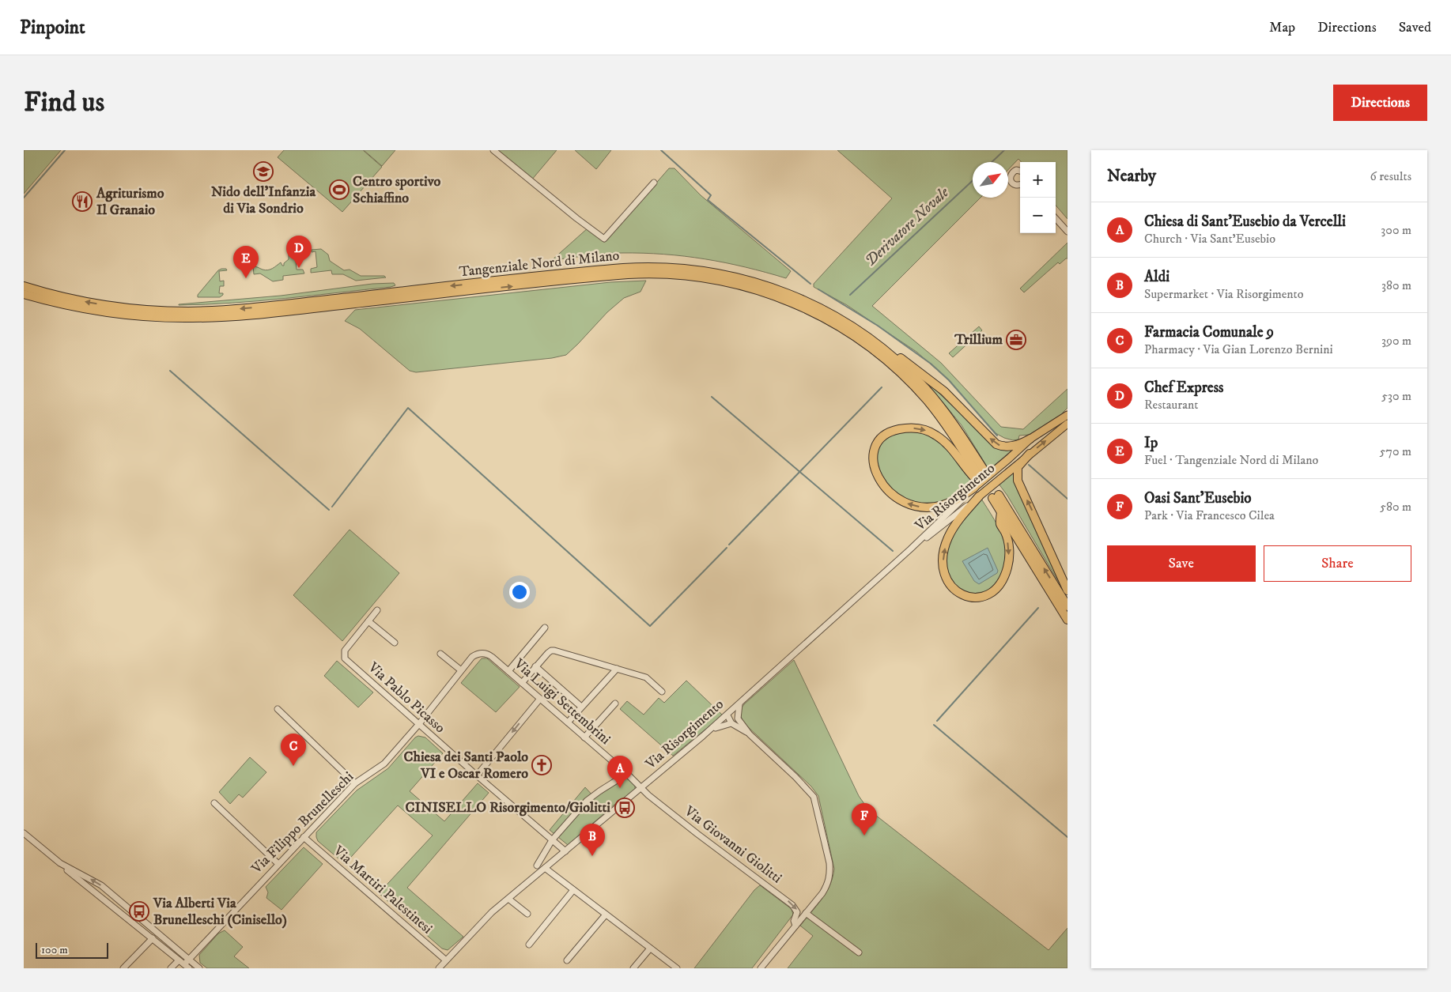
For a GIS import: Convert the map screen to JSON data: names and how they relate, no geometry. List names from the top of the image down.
{
  "streets": {
    "highway": ["Tangenziale Nord di Milano"],
    "main road": ["Via Risorgimento"],
    "street": [
      "Via Pablo Picasso",
      "Via Luigi Settembrini",
      "Via Filippo Brunelleschi",
      "Via Giovanni Giolitti",
      "Via Martiri Palestinesi"
    ]
  },
  "crossings": [
    ["Via Risorgimento", "Via Pablo Picasso"],
    ["Via Risorgimento", "Via Luigi Settembrini"],
    ["Via Risorgimento", "Via Giovanni Giolitti"],
    ["Via Risorgimento", "Via Martiri Palestinesi"],
    ["Via Pablo Picasso", "Via Filippo Brunelleschi"],
    ["Via Luigi Settembrini", "Via Filippo Brunelleschi"],
    ["Via Luigi Settembrini", "Via Giovanni Giolitti"],
    ["Via Filippo Brunelleschi", "Via Martiri Palestinesi"]
  ],
  "one_way": ["Via Giovanni Giolitti"],
  "water": ["Derivatore Novale"],
  "places": {
    "school or university": ["Nido dell'Infanzia di Via Sondrio"],
    "sports": ["Centro sportivo Schiaffino"],
    "restaurant": ["Agriturismo Il Granaio"],
    "office": ["Trillium"],
    "church": ["Chiesa dei Santi Paolo VI e Oscar Romero"],
    "bus stop": ["CINISELLO Risorgimento/Giolitti", "Via Alberti Via Brunelleschi (Cinisello)"]
  },
  "scale_bar": "100 m",
  "north": "top right",
  "page": {
    "header": "Pinpoint",
    "nav": ["Map", "Directions", "Saved"],
    "buttons": [
      "Directions",
      ["Save", "Share"]
    ],
    "title": "Find us",
    "heading": ["Nearby", "6 results"],
    "map_buttons": ["+", "−"],
    "list": [
      {
        "mark": "A",
        "name": "Chiesa di Sant'Eusebio da Vercelli",
        "note": "Church · Via Sant'Eusebio",
        "value": "300 m"
      },
      {
        "mark": "B",
        "name": "Aldi",
        "note": "Supermarket · Via Risorgimento",
        "value": "380 m"
      },
      {
        "mark": "C",
        "name": "Farmacia Comunale 9",
        "note": "Pharmacy · Via Gian Lorenzo Bernini",
        "value": "390 m"
      },
      {
        "mark": "D",
        "name": "Chef Express",
        "note": "Restaurant",
        "value": "530 m"
      },
      {
        "mark": "E",
        "name": "Ip",
        "note": "Fuel · Tangenziale Nord di Milano",
        "value": "570 m"
      },
      {
        "mark": "F",
        "name": "Oasi Sant'Eusebio",
        "note": "Park · Via Francesco Cilea",
        "value": "580 m"
      }
    ],
    "pins": [
      "D",
      "E",
      "C",
      "A",
      "F",
      "B"
    ],
    "scale": "100 m"
  }
}
